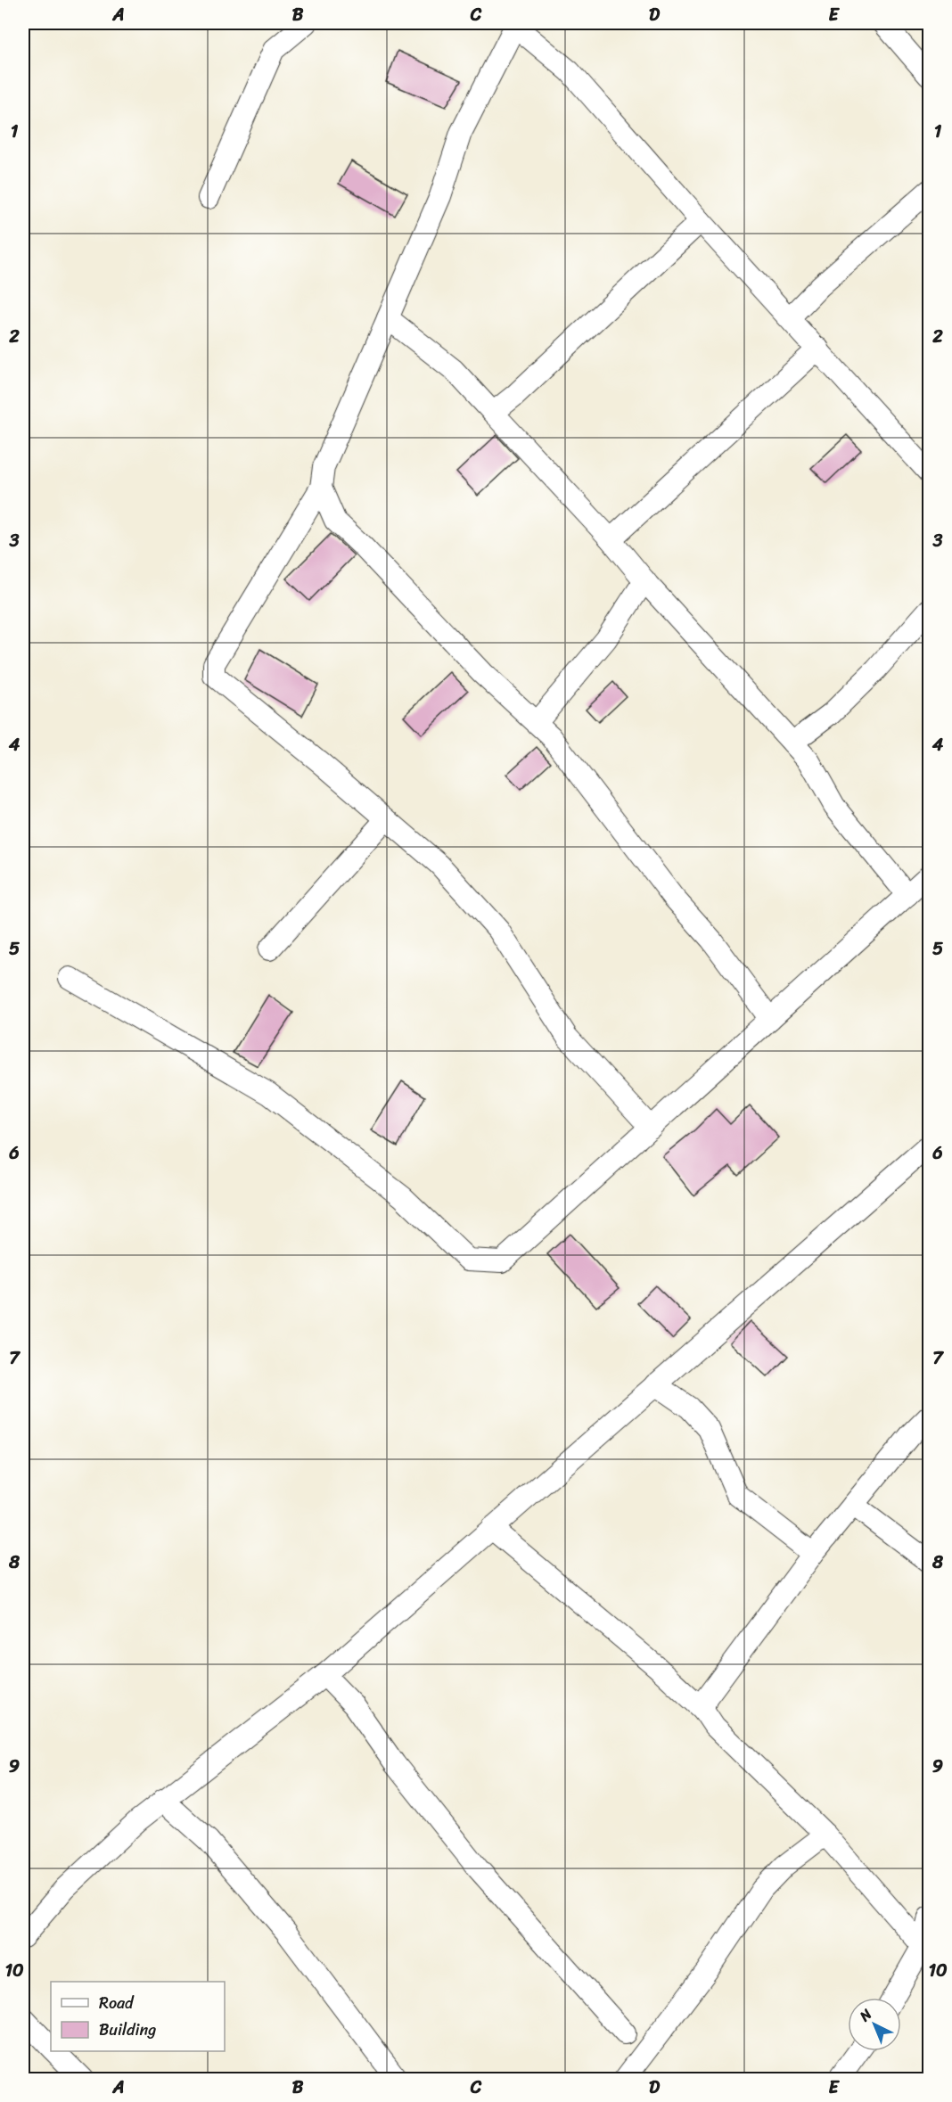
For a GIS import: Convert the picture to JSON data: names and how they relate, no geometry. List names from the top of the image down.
{
  "legend": ["Road", "Building"],
  "north": "top left",
  "grid": {
    "columns": [
      "A",
      "B",
      "C",
      "D",
      "E"
    ],
    "rows": [
      "1",
      "2",
      "3",
      "4",
      "5",
      "6",
      "7",
      "8",
      "9",
      "10"
    ]
  }
}
